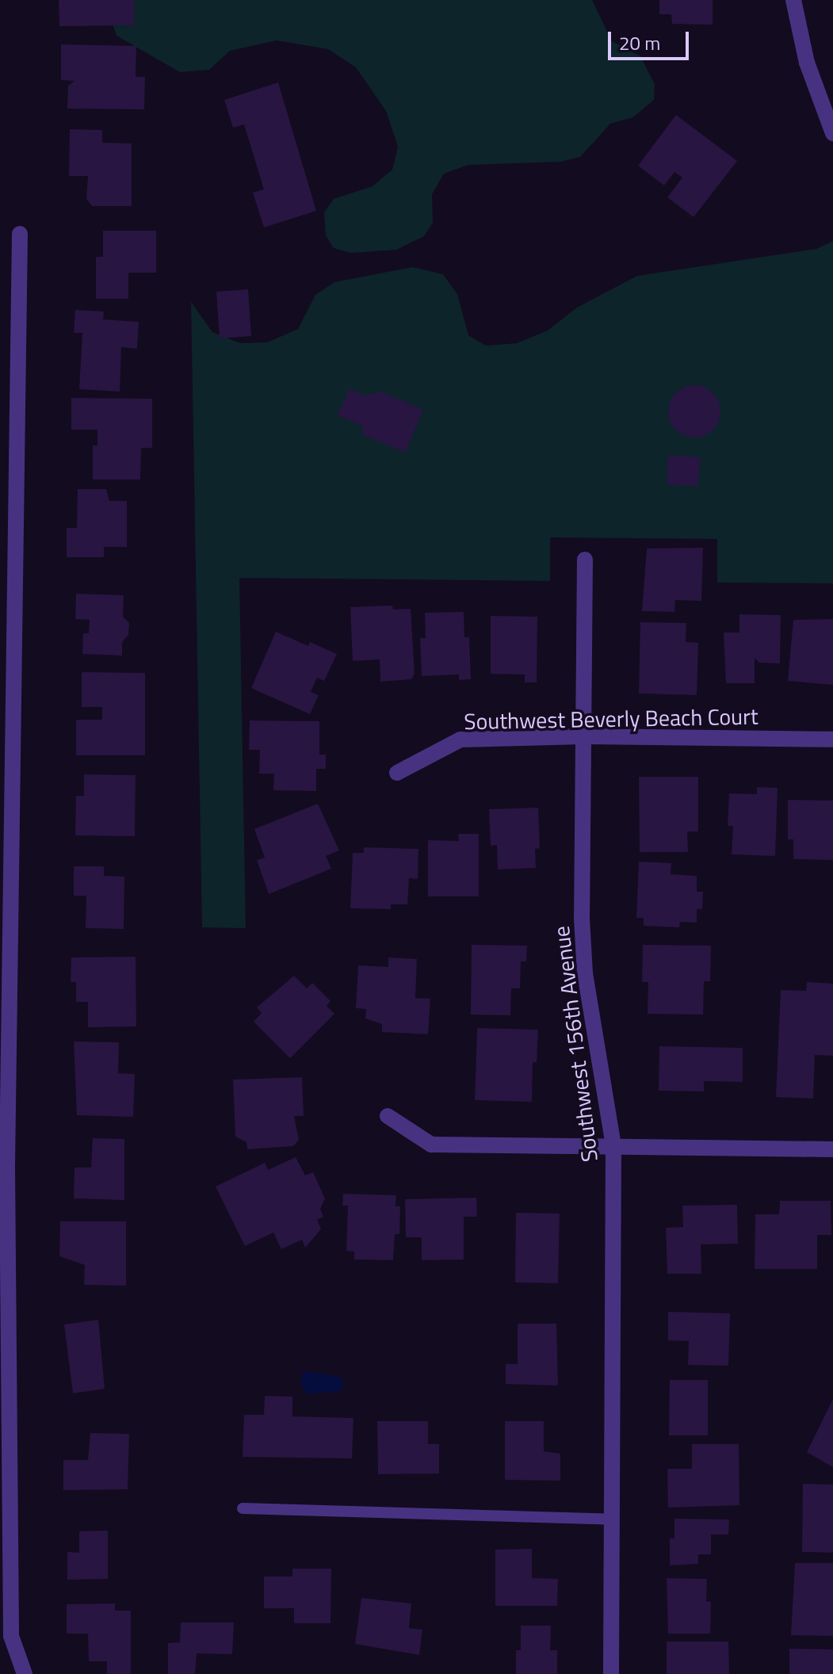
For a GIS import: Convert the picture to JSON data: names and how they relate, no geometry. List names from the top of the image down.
{
  "streets": {
    "street": ["Southwest Beverly Beach Court", "Southwest 156th Avenue"]
  },
  "crossings": [
    ["Southwest Beverly Beach Court", "Southwest 156th Avenue"]
  ],
  "scale_bar": "20 m"
}
